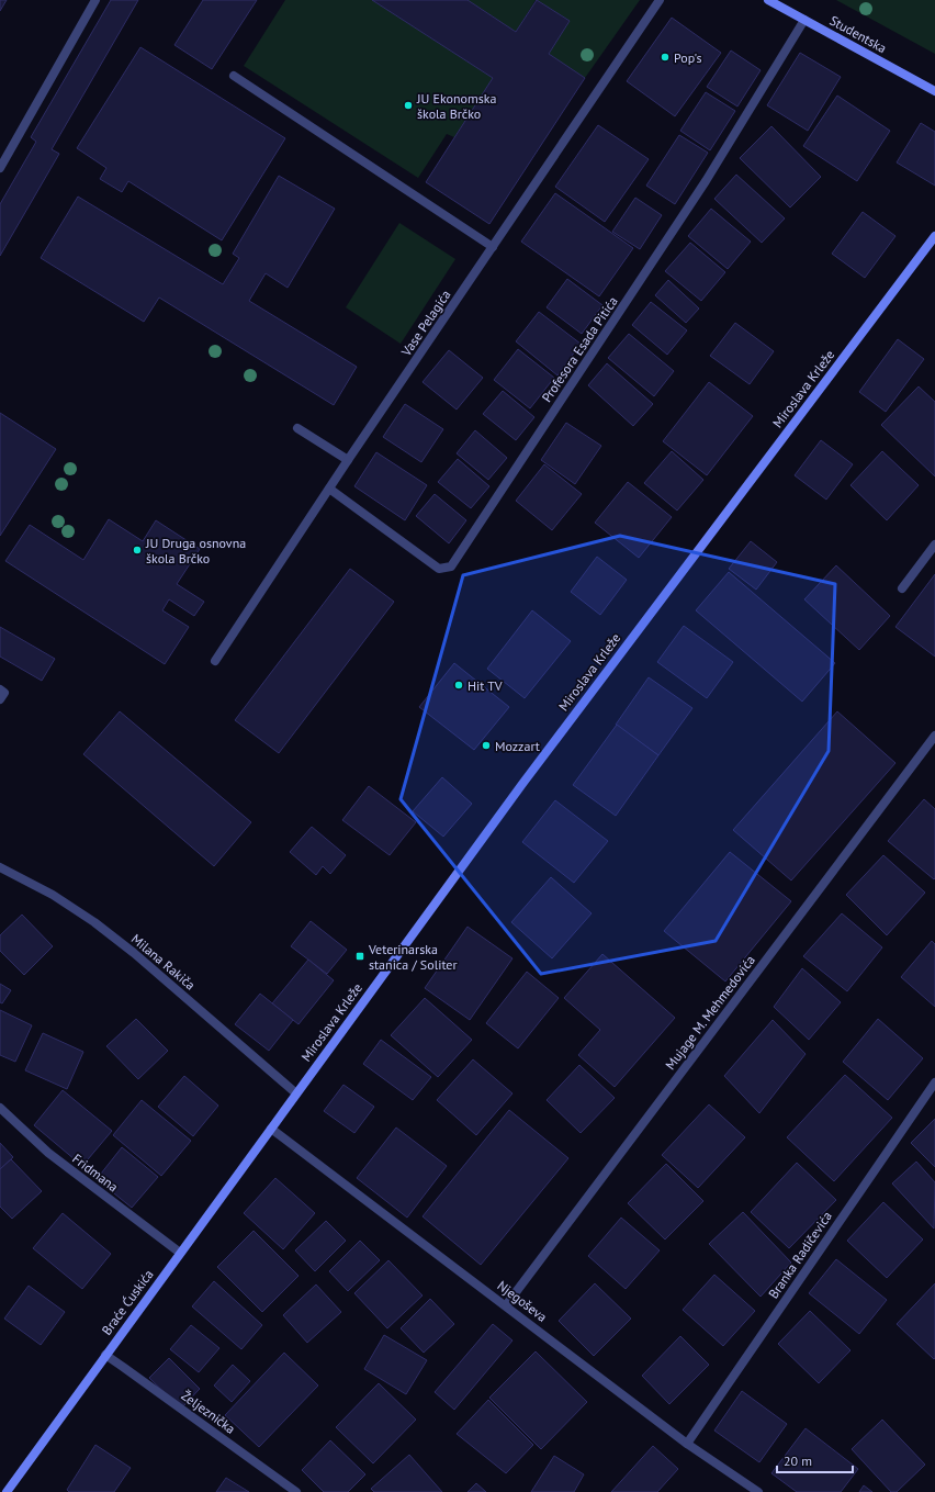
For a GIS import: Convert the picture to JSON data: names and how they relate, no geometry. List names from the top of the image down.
{
  "streets": {
    "main road": ["Studentska", "Miroslava Krleže", "Braće Ćuskića"],
    "street": [
      "Vase Pelagića",
      "Profesora Esada Pitića",
      "Milana Rakiča",
      "Mujage M. Mehmedovića",
      "Fridmana",
      "Branka Radičevića",
      "Njegoševa",
      "Željeznička"
    ]
  },
  "crossings": [
    ["Studentska", "Profesora Esada Pitića"],
    ["Vase Pelagića", "Profesora Esada Pitića"],
    ["Miroslava Krleže", "Milana Rakiča"],
    ["Miroslava Krleže", "Njegoševa"],
    ["Miroslava Krleže", "Braće Ćuskića"],
    ["Mujage M. Mehmedovića", "Njegoševa"],
    ["Fridmana", "Braće Ćuskića"],
    ["Branka Radičevića", "Njegoševa"],
    ["Njegoševa", "Braće Ćuskića"],
    ["Braće Ćuskića", "Željeznička"]
  ],
  "places": {
    "other": [
      "Pop's",
      "JU Ekonomska škola Brčko",
      "JU Druga osnovna škola Brčko",
      "Hit TV",
      "Mozzart"
    ],
    "transit": ["Veterinarska stanica / Soliter"]
  },
  "scale_bar": "20 m"
}
